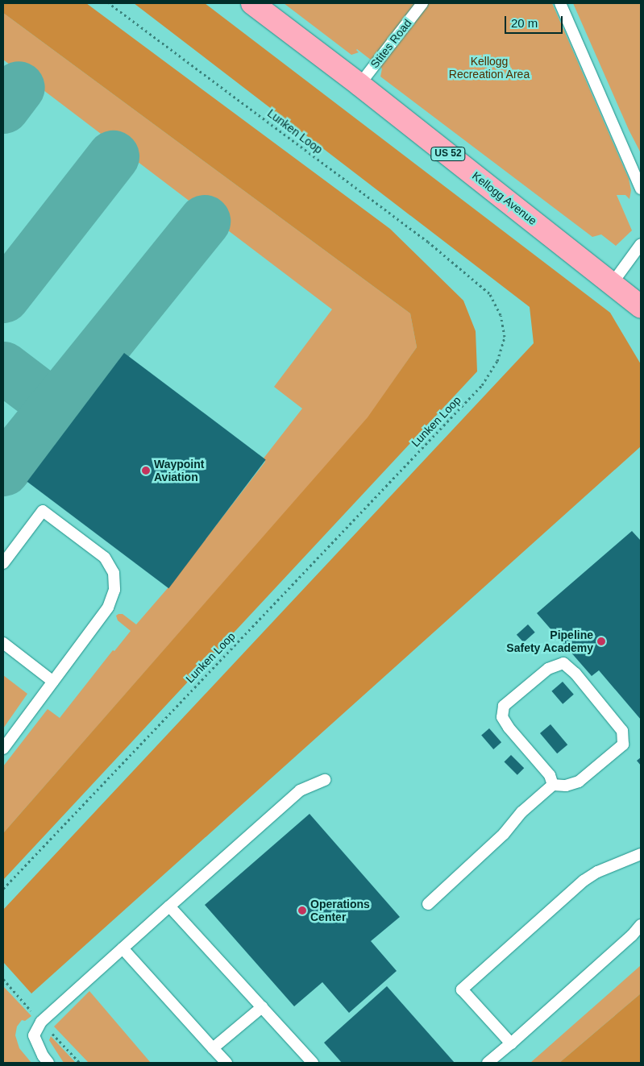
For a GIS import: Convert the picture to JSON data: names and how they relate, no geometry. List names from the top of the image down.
{
  "streets": {
    "main road": ["US 52", "Kellogg Avenue"],
    "lane": ["Stites Road"],
    "path": ["Lunken Loop"]
  },
  "crossings": [
    ["Stites Road", "Kellogg Avenue"]
  ],
  "parks": ["Kellogg Recreation Area"],
  "places": ["Waypoint Aviation", "Pipeline Safety Academy", "Operations Center"],
  "scale_bar": "20 m"
}
